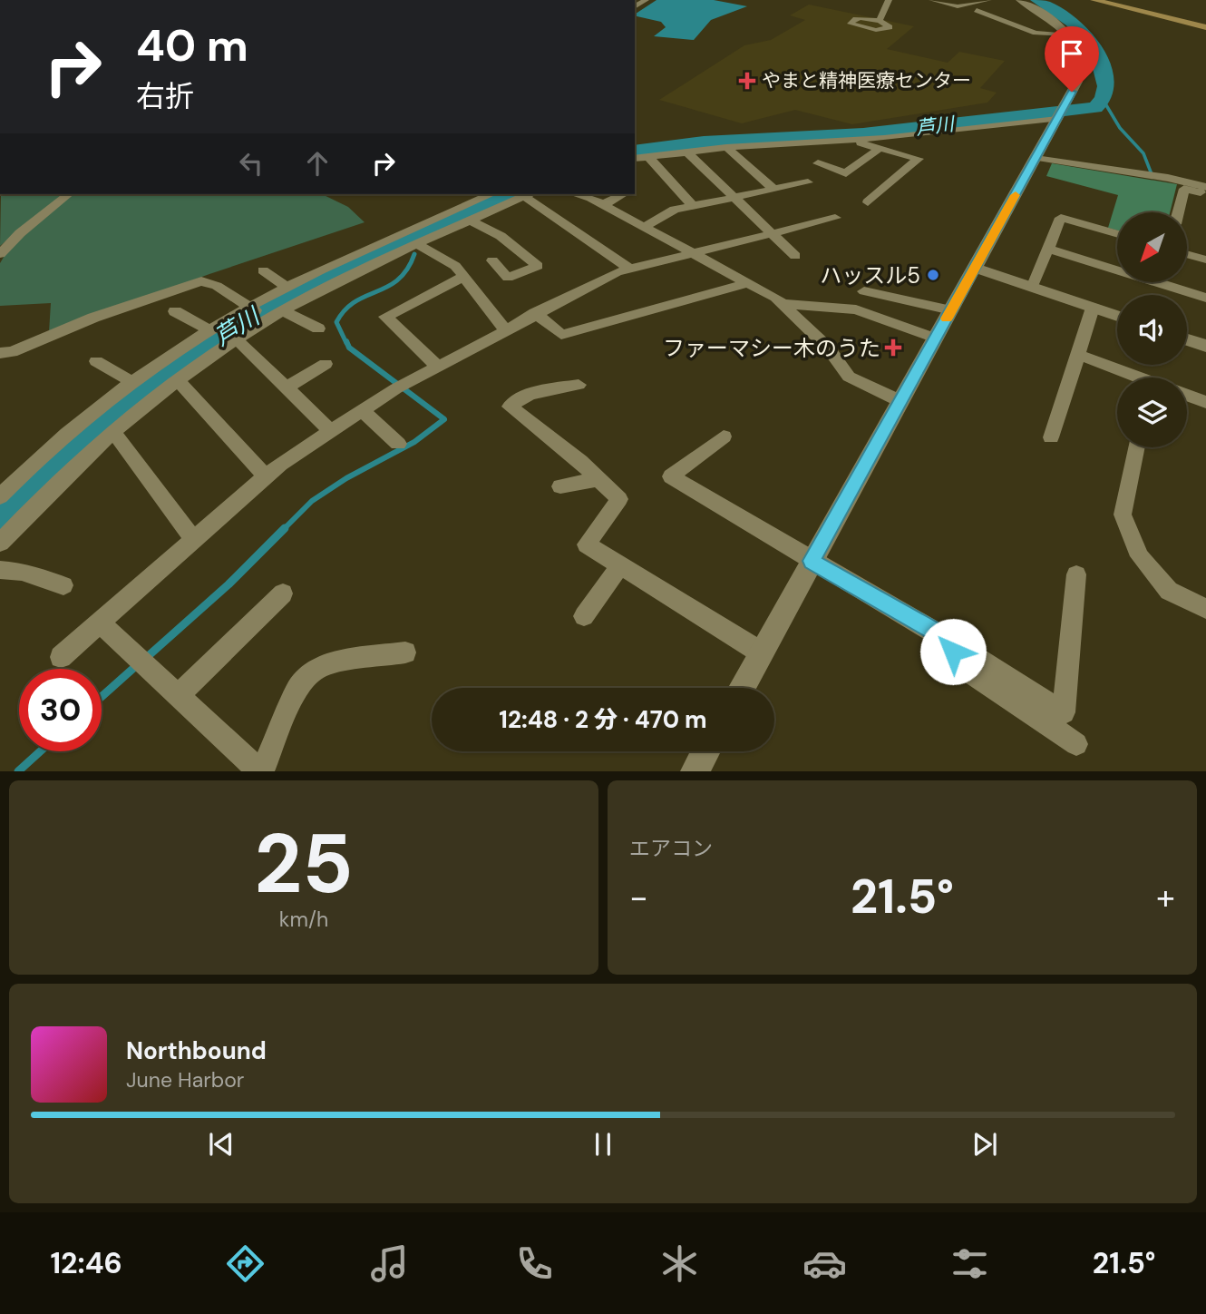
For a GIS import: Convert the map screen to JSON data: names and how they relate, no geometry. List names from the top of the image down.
{
  "water": ["芦川"],
  "places": {
    "health": ["やまと精神医療センター", "ファーマシー木のうた"],
    "other": ["ハッスル5"]
  },
  "north": "bottom left",
  "page": {
    "turn": ["40 m", "右折"],
    "limit": "30",
    "trip": "12:48 · 2 分 · 470 m",
    "tile": [
      ["25", "km/h"],
      "エアコン"
    ],
    "heat": ["−", "21.5°", "+"],
    "song": ["Northbound", "June Harbor"],
    "tabs": ["12:46", "21.5°"]
  }
}
